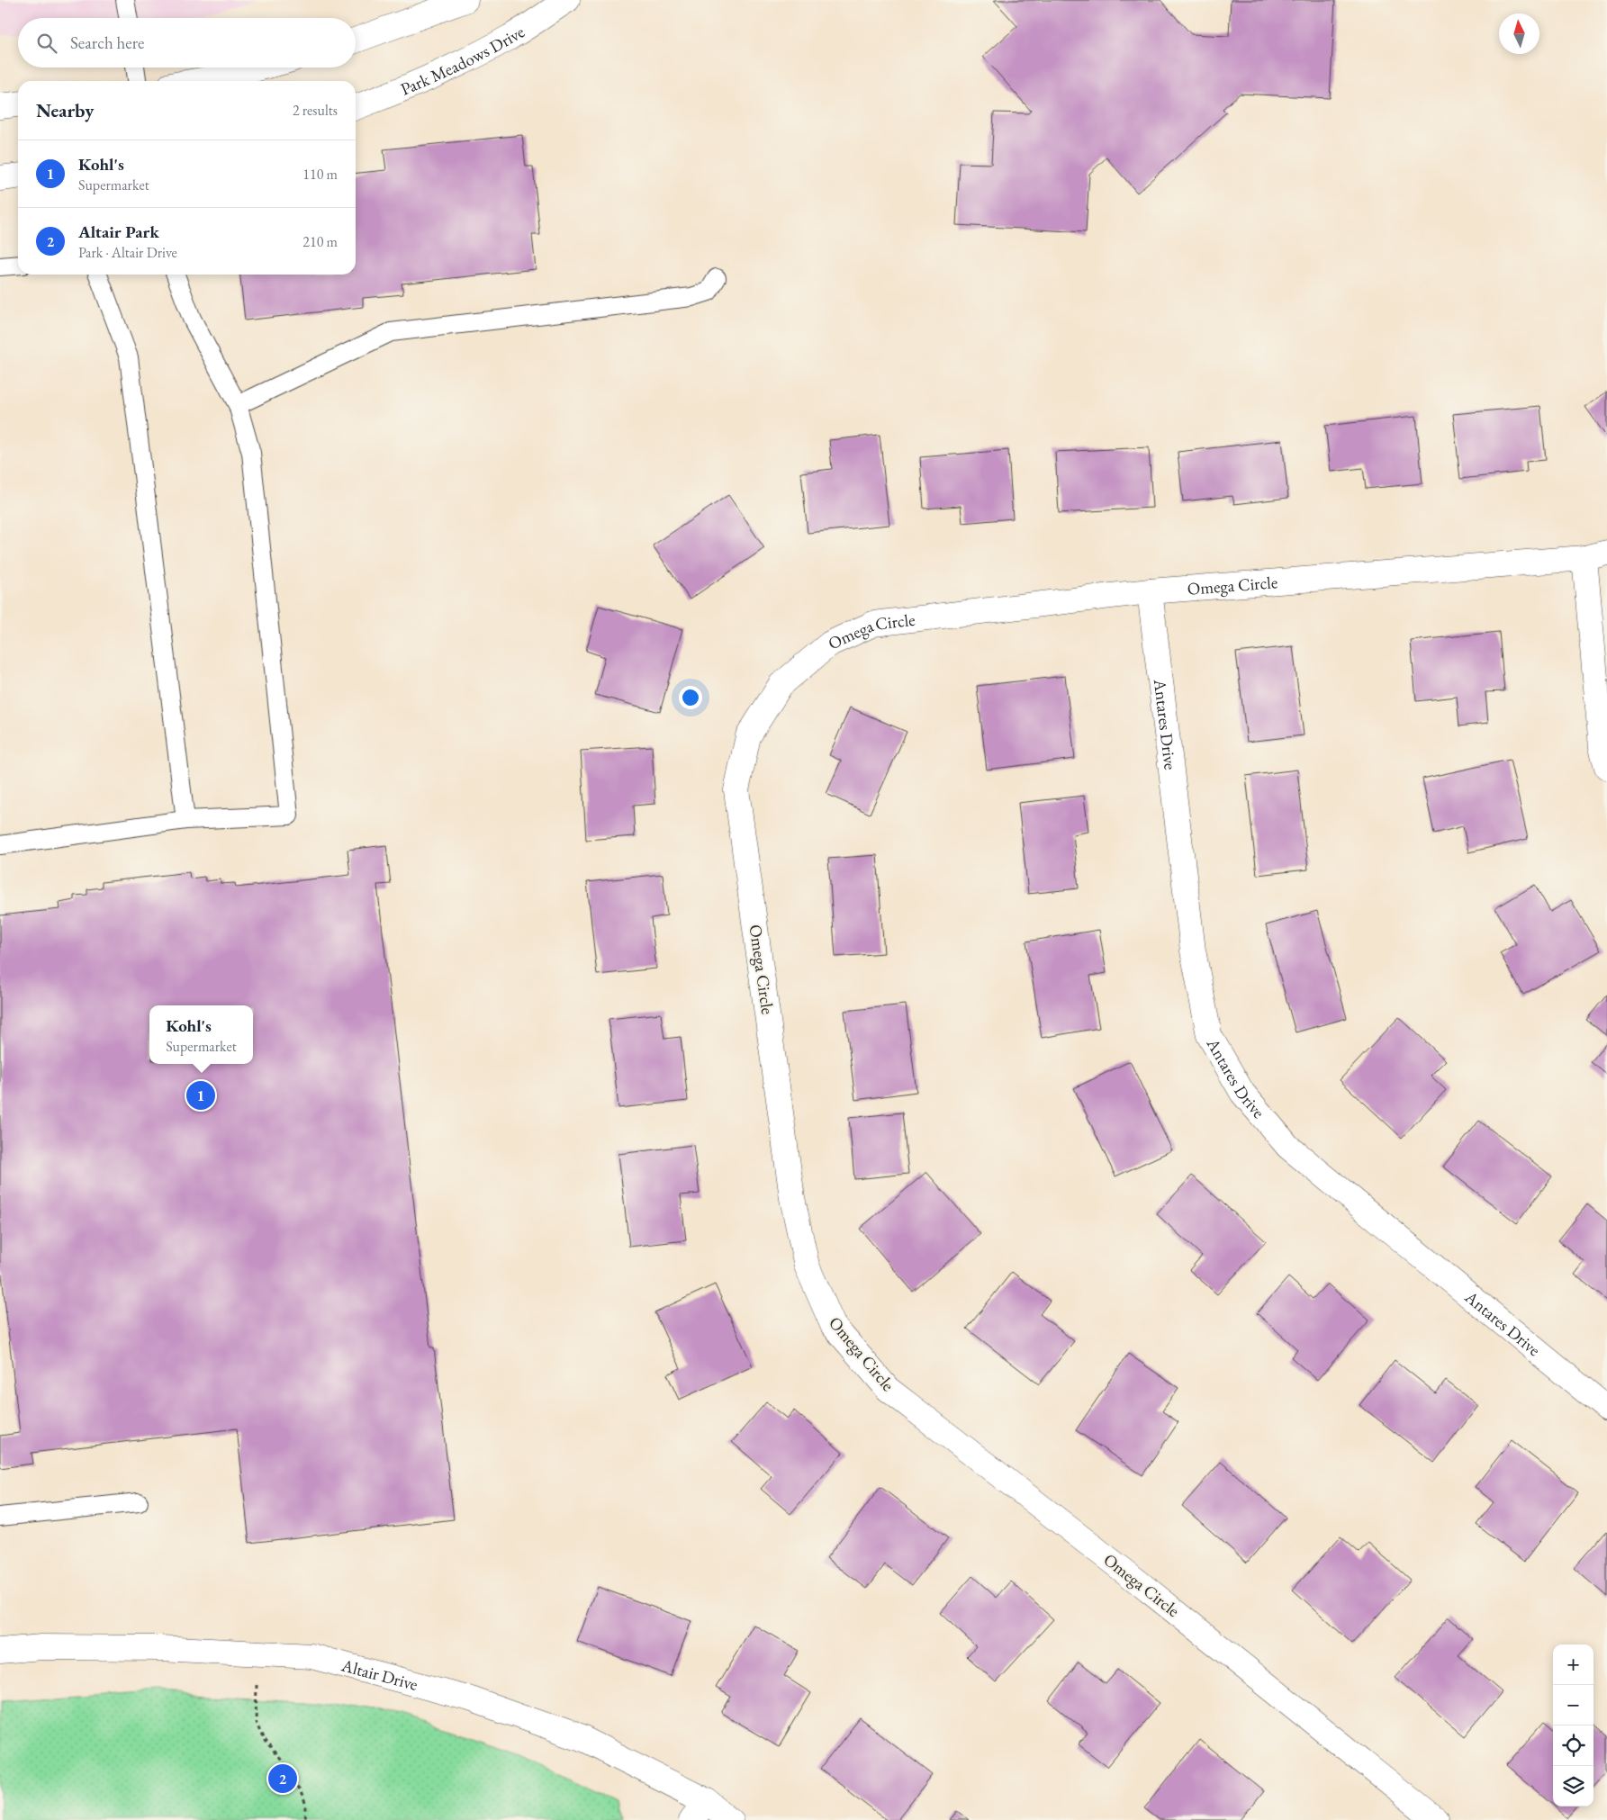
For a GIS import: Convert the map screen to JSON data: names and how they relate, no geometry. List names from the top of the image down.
{
  "streets": {
    "street": [
      "Park Meadows Drive",
      "Omega Circle",
      "Antares Drive",
      "Altair Drive"
    ]
  },
  "crossings": [
    ["Omega Circle", "Antares Drive"]
  ],
  "north": "top",
  "page": {
    "search": "Search here",
    "heading": ["Nearby", "2 results"],
    "list": [
      {
        "mark": "1",
        "name": "Kohl's",
        "note": "Supermarket",
        "value": "110 m"
      },
      {
        "mark": "2",
        "name": "Altair Park",
        "note": "Park · Altair Drive",
        "value": "210 m"
      }
    ],
    "popup": ["Kohl's", "Supermarket"],
    "pins": ["1", "2"],
    "map_buttons": ["+", "−"]
  }
}
